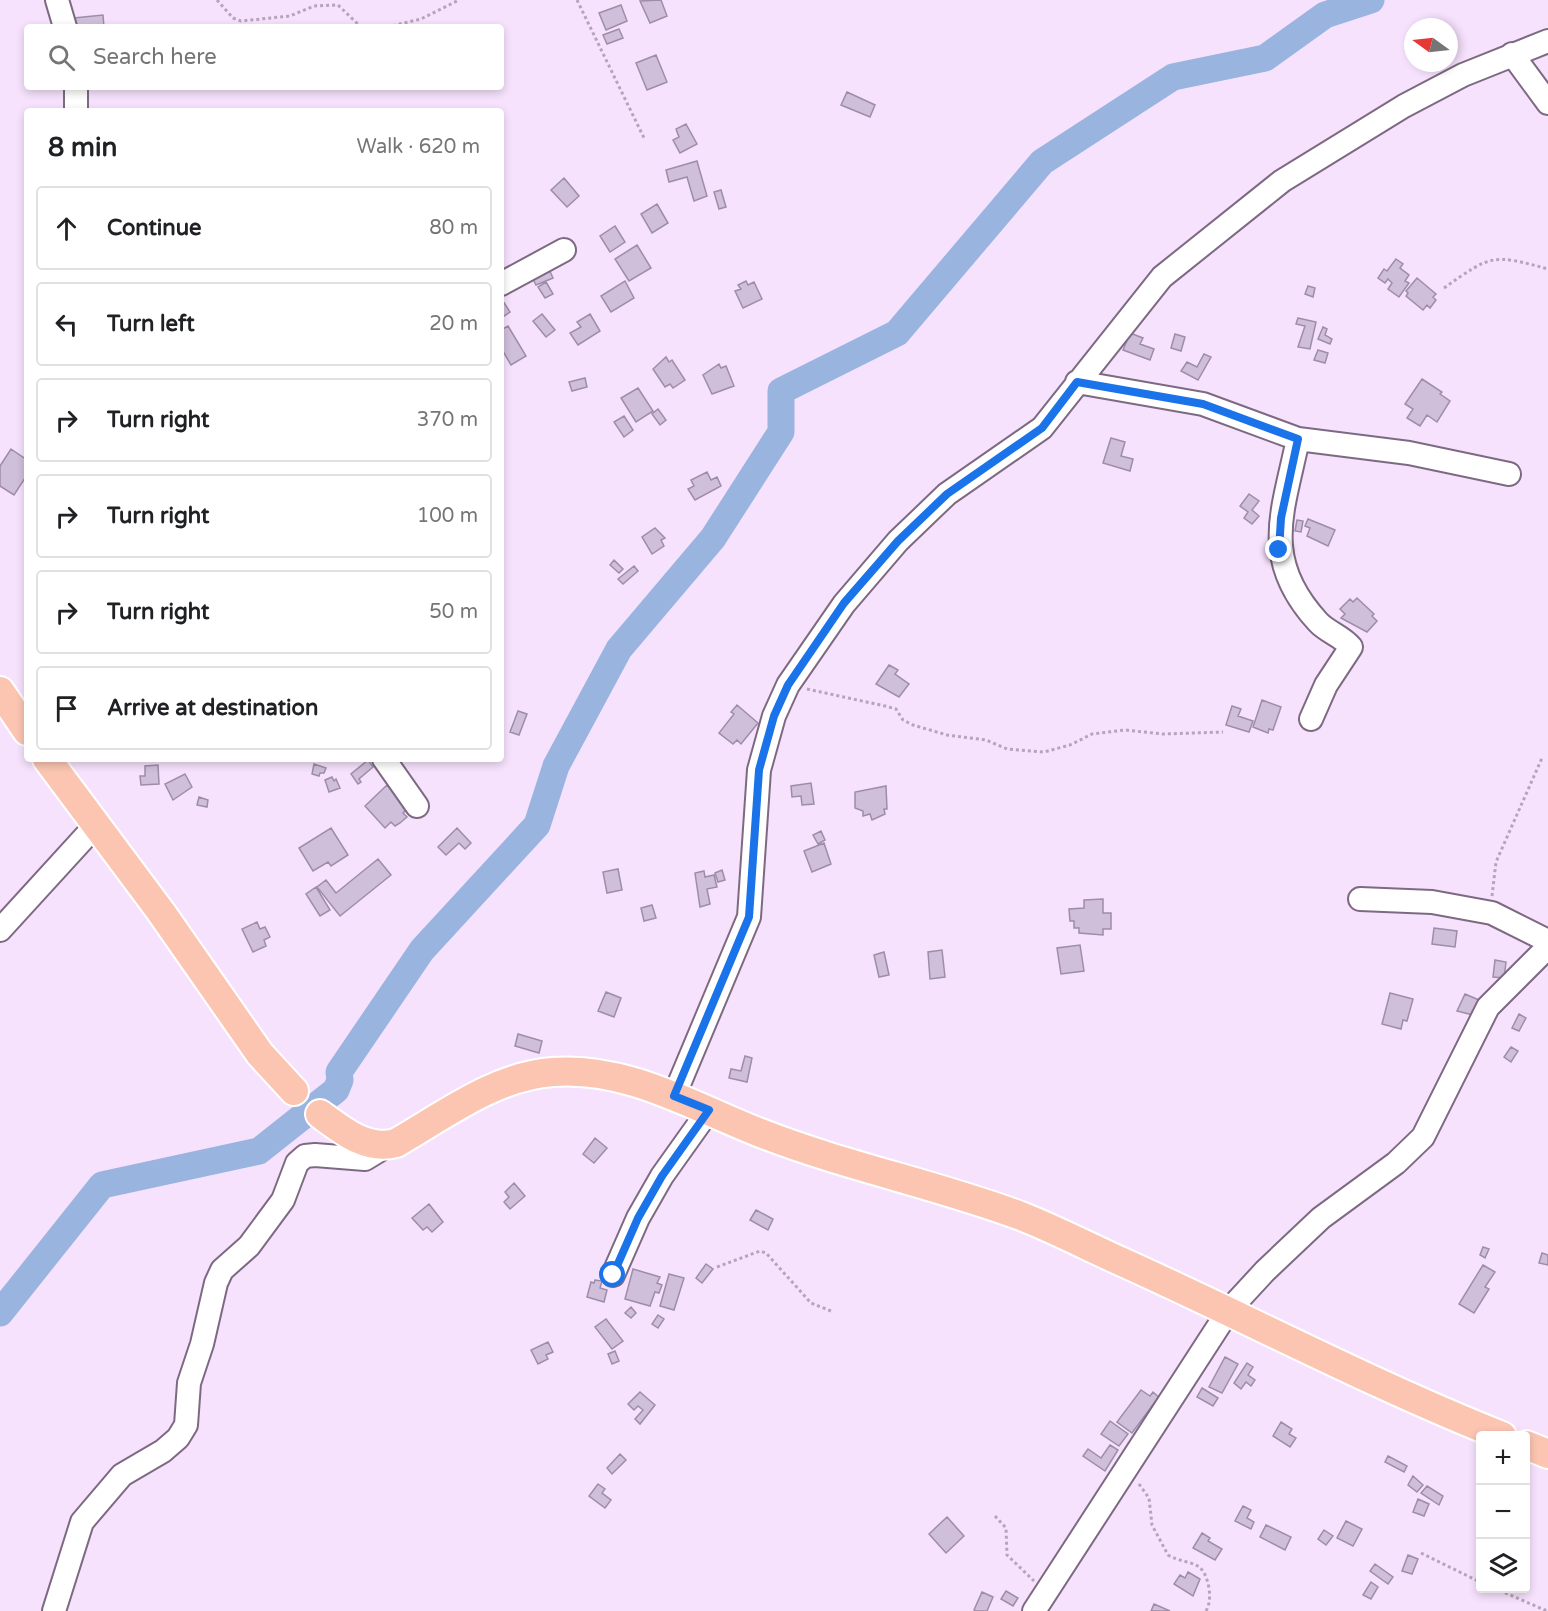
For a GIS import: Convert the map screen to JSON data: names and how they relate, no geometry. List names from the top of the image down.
{
  "north": "left",
  "page": {
    "search": "Search here",
    "heading": ["8 min", "Walk · 620 m"],
    "list": [
      ["Continue", "80 m"],
      ["Turn left", "20 m"],
      ["Turn right", "370 m"],
      ["Turn right", "100 m"],
      ["Turn right", "50 m"],
      "Arrive at destination"
    ],
    "map_buttons": ["+", "−"]
  }
}
